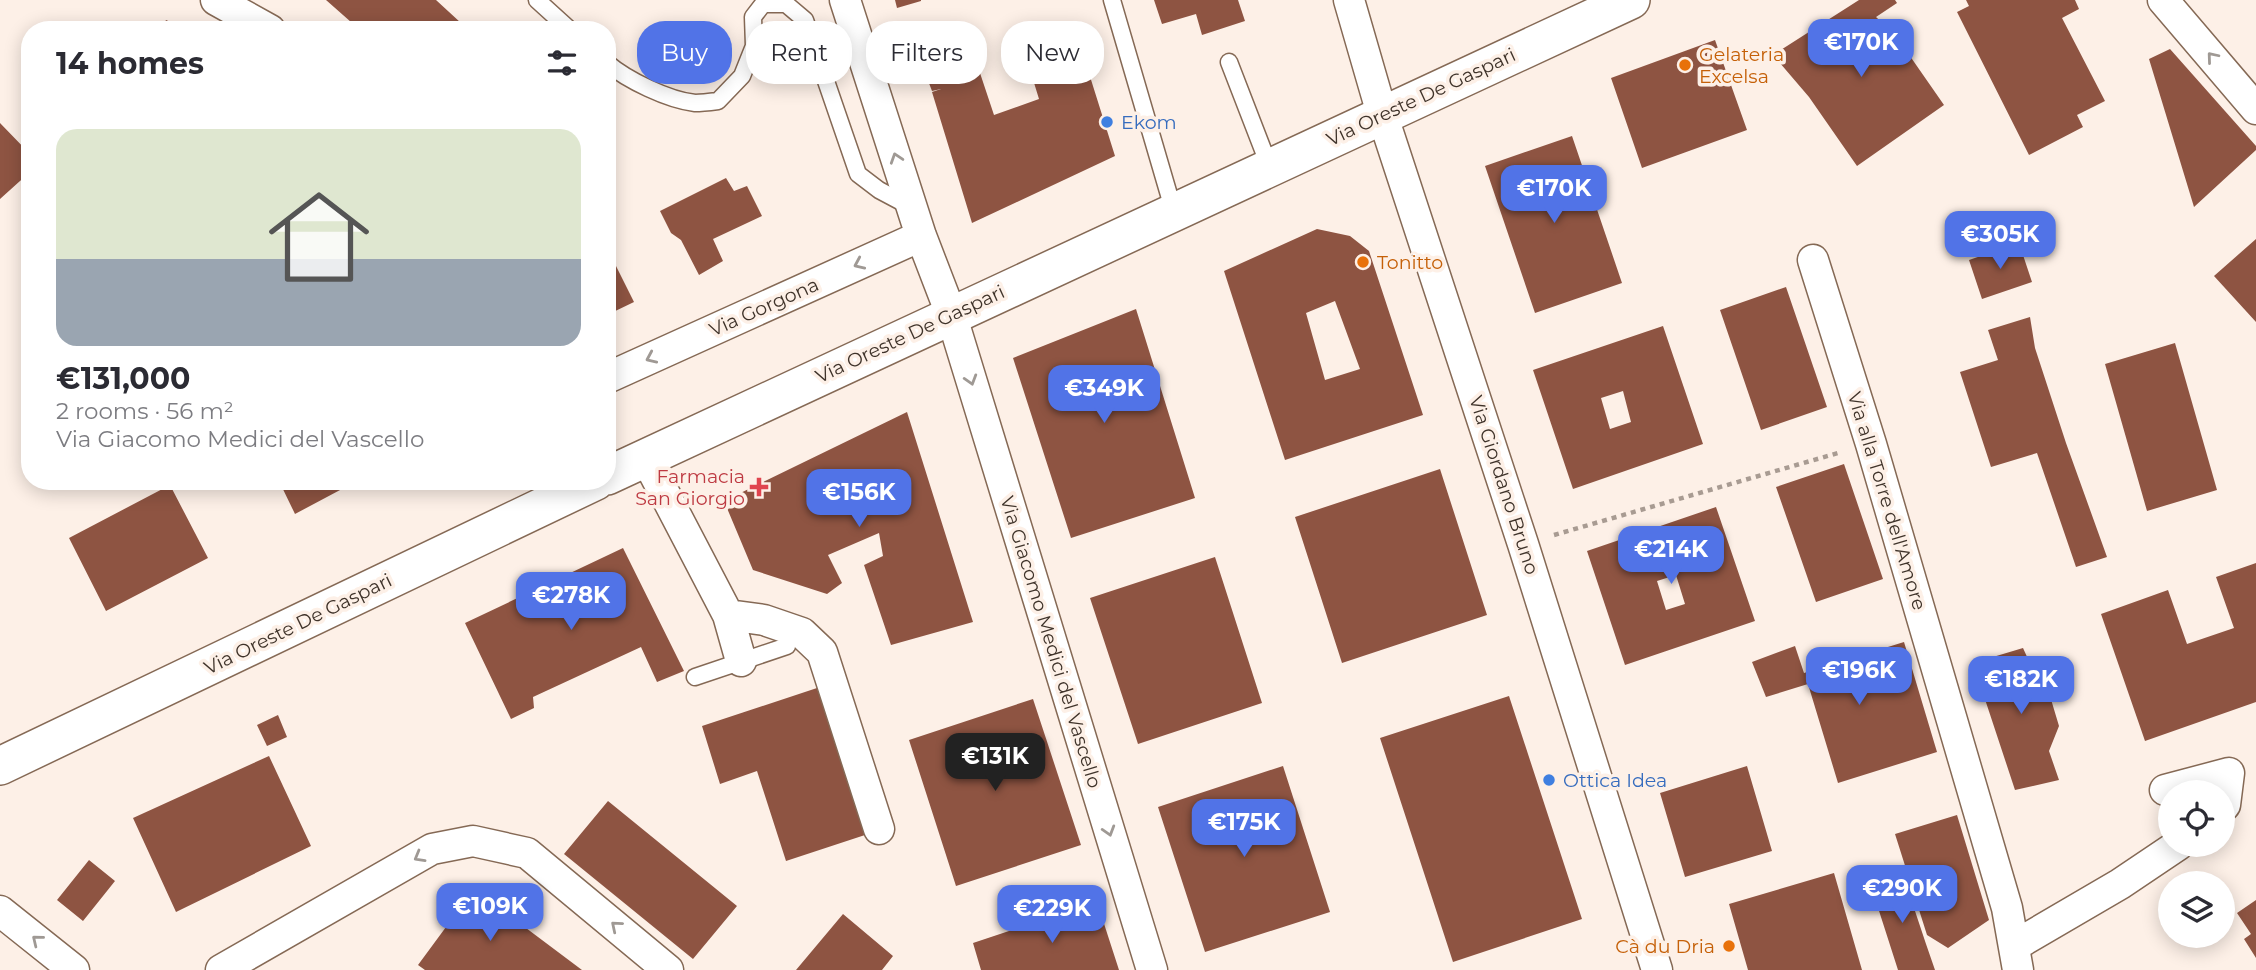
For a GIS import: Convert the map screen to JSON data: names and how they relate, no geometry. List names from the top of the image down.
{
  "streets": {
    "street": [
      "Via Oreste De Gaspari",
      "Via Gorgona",
      "Via Giordano Bruno",
      "Via alla Torre dell'Amore",
      "Via Giacomo Medici del Vascello"
    ]
  },
  "crossings": [
    ["Via Oreste De Gaspari", "Via Giordano Bruno"],
    ["Via Oreste De Gaspari", "Via Giacomo Medici del Vascello"],
    ["Via Gorgona", "Via Giacomo Medici del Vascello"]
  ],
  "one_way": ["Via Gorgona"],
  "places": {
    "other": [
      "Gelateria Excelsa",
      "Ekom",
      "Tonitto",
      "Ottica Idea",
      "Cà du Dria"
    ],
    "health": ["Farmacia San Giorgio"]
  },
  "page": {
    "price": [
      "€170K",
      "€170K",
      "€305K",
      "€349K",
      "€156K",
      "€214K",
      "€278K",
      "€196K",
      "€182K",
      "€131K",
      "€175K",
      "€290K",
      "€109K",
      "€229K"
    ],
    "chip": [
      "Buy",
      "Rent",
      "Filters",
      "New"
    ],
    "heading": "14 homes",
    "list": [
      {
        "name": "€131,000",
        "note": "2 rooms · 56 m² · Via Giacomo Medici del Vascello"
      }
    ]
  }
}
